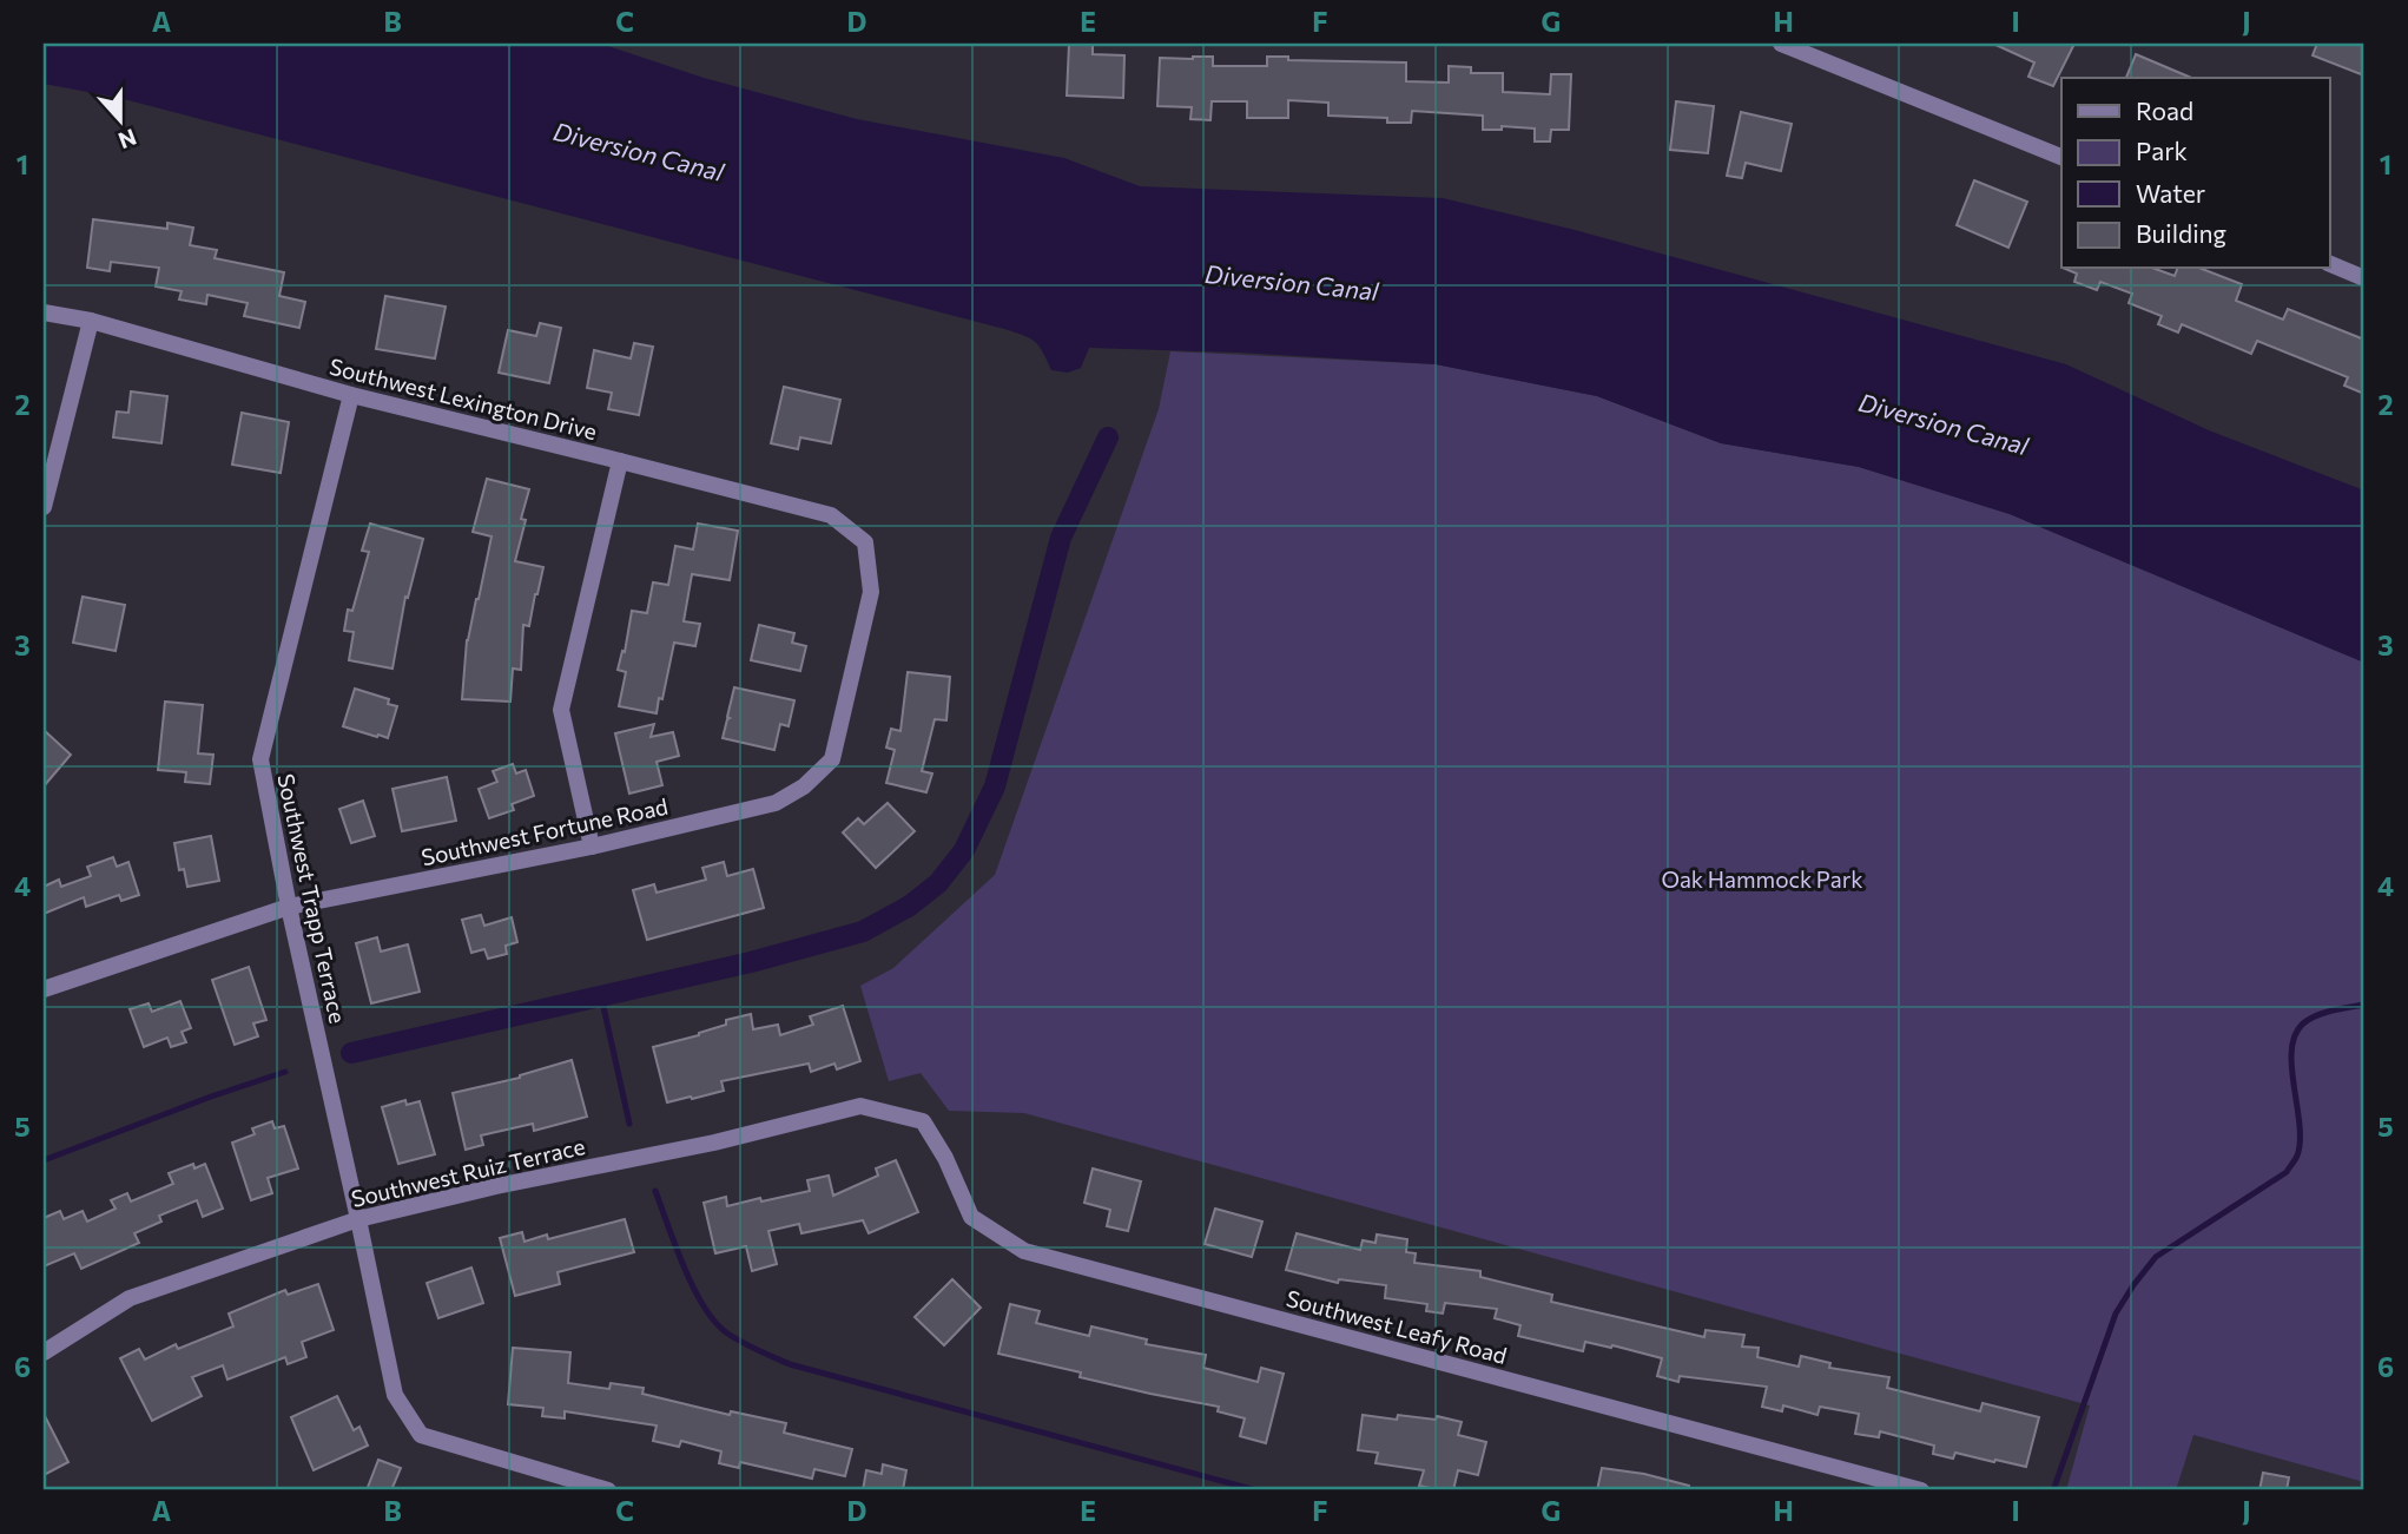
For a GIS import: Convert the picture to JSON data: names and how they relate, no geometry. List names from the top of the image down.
{
  "streets": {
    "street": [
      "Southwest Lexington Drive",
      "Southwest Fortune Road",
      "Southwest Trapp Terrace",
      "Southwest Ruiz Terrace",
      "Southwest Leafy Road"
    ]
  },
  "crossings": [
    ["Southwest Lexington Drive", "Southwest Fortune Road"],
    ["Southwest Lexington Drive", "Southwest Trapp Terrace"],
    ["Southwest Fortune Road", "Southwest Trapp Terrace"],
    ["Southwest Trapp Terrace", "Southwest Ruiz Terrace"],
    ["Southwest Ruiz Terrace", "Southwest Leafy Road"]
  ],
  "water": ["Diversion Canal"],
  "parks": ["Oak Hammock Park"],
  "legend": [
    "Road",
    "Park",
    "Water",
    "Building"
  ],
  "north": "bottom",
  "grid": {
    "columns": [
      "A",
      "B",
      "C",
      "D",
      "E",
      "F",
      "G",
      "H",
      "I",
      "J"
    ],
    "rows": [
      "1",
      "2",
      "3",
      "4",
      "5",
      "6"
    ]
  }
}
